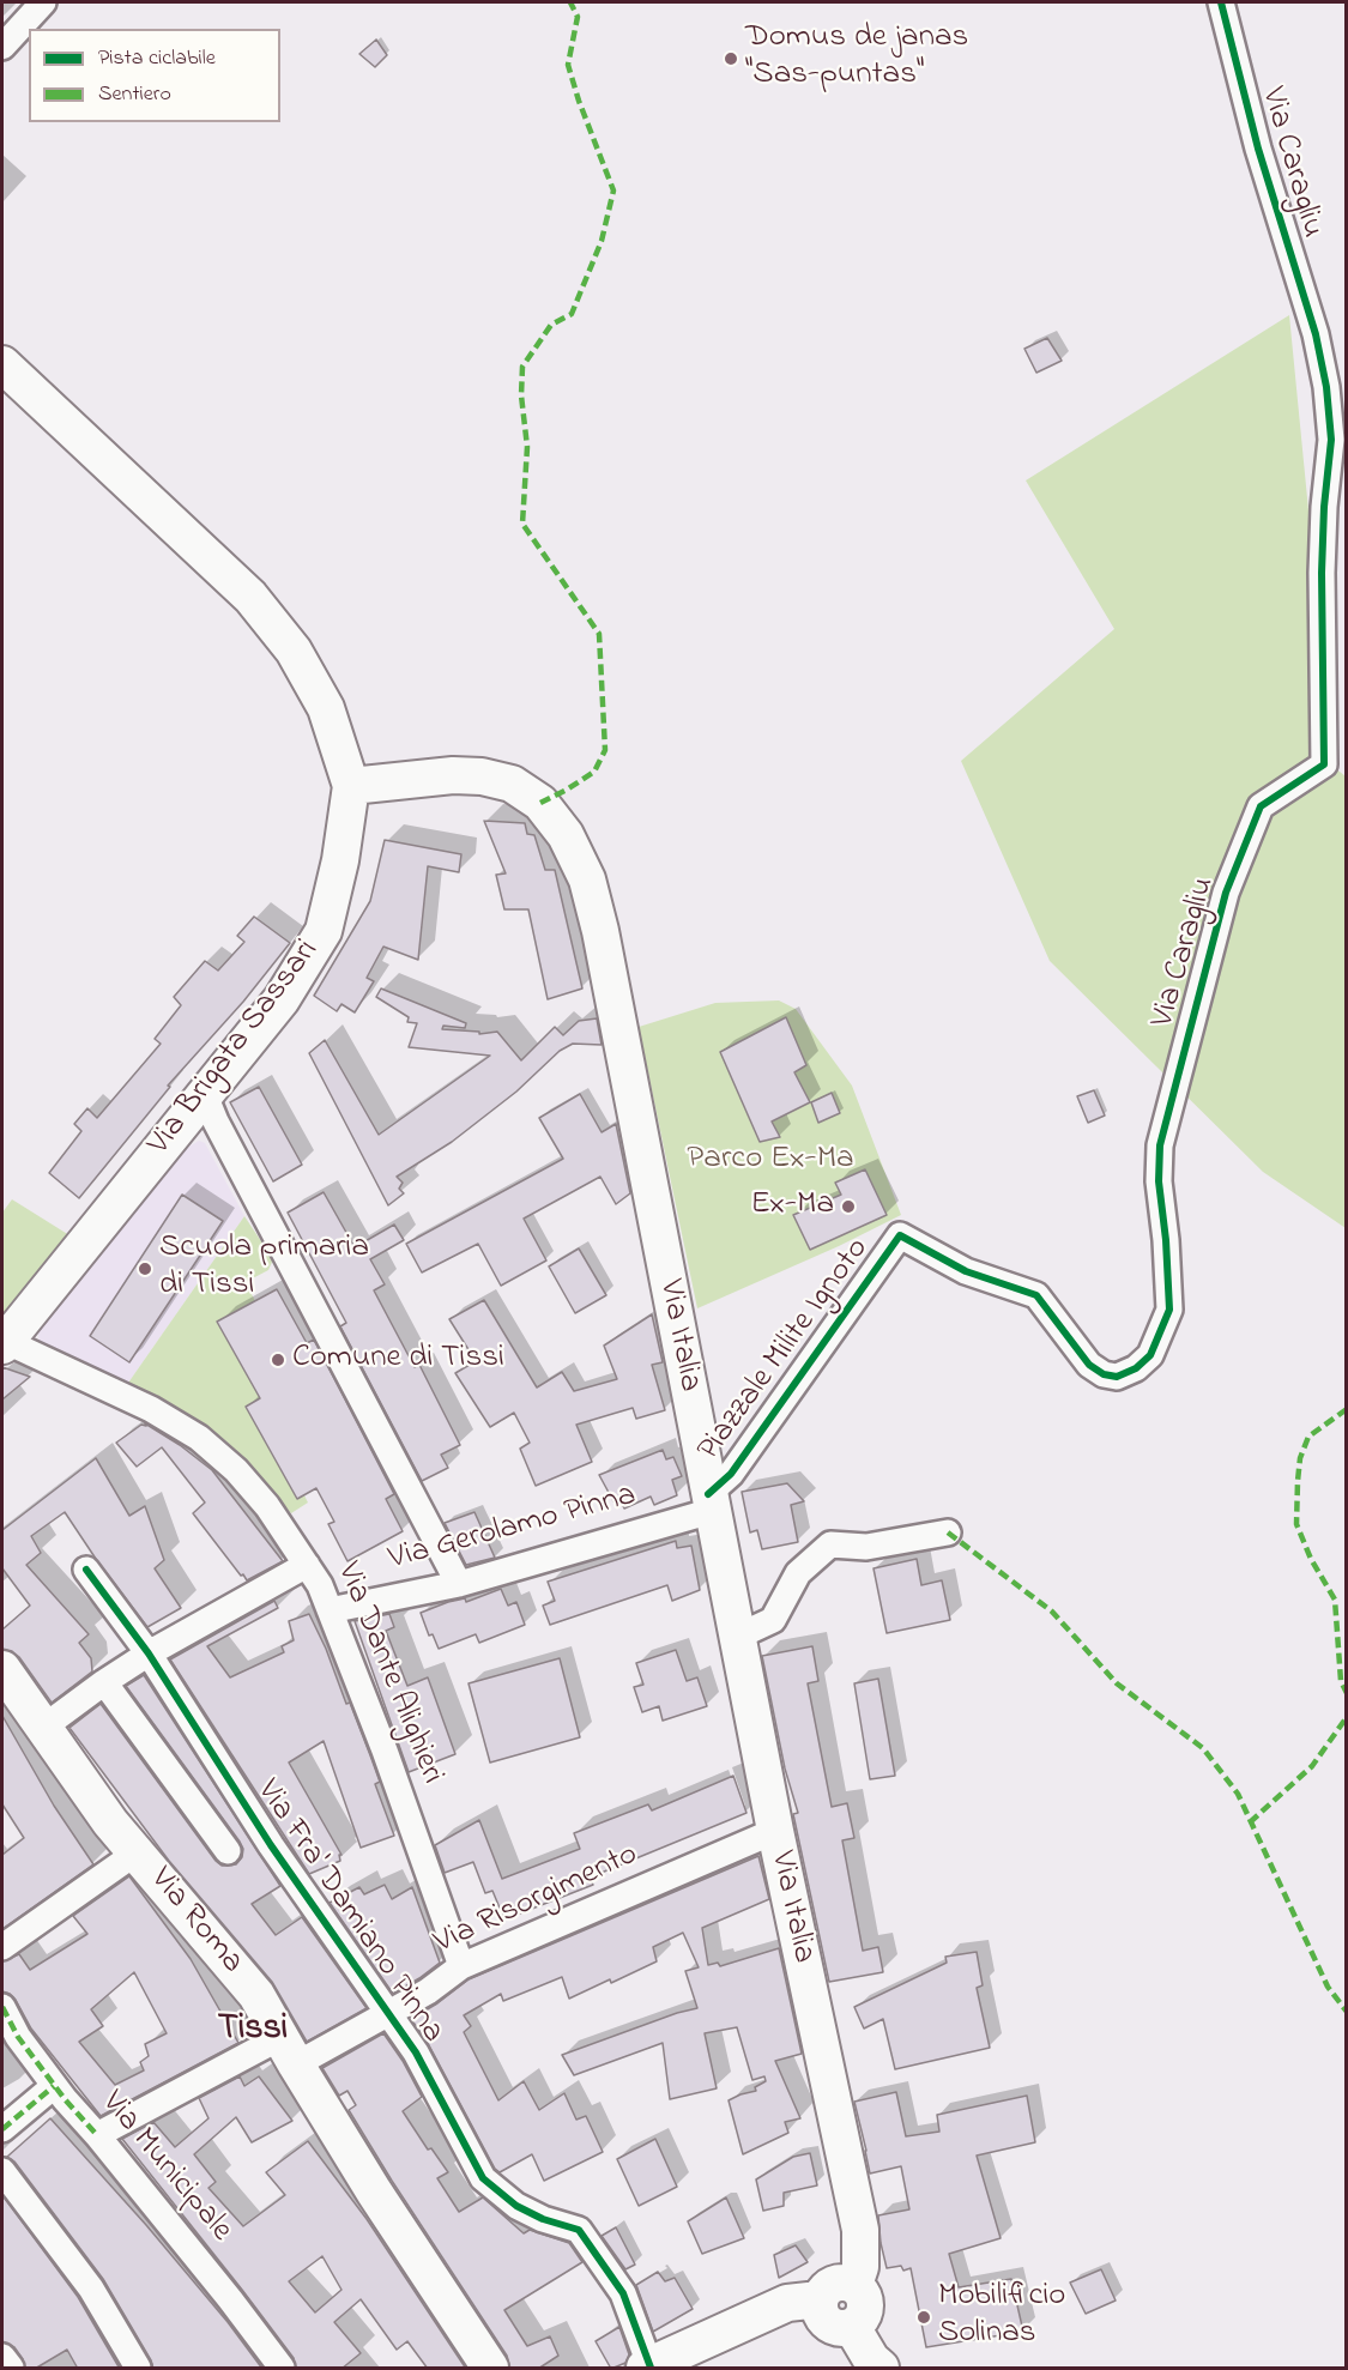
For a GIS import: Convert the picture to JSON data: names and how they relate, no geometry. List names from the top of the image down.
{
  "streets": {
    "main road": ["Via Brigata Sassari", "Via Italia", "Via Roma"],
    "street": [
      "Via Caragliu",
      "Piazzale Milite Ignoto",
      "Via Gerolamo Pinna",
      "Via Dante Alighieri",
      "Via Risorgimento",
      "Via Fra' Damiano Pinna",
      "Via Municipale"
    ]
  },
  "crossings": [
    ["Via Caragliu", "Piazzale Milite Ignoto"],
    ["Via Brigata Sassari", "Via Italia"],
    ["Via Brigata Sassari", "Via Dante Alighieri"],
    ["Via Italia", "Piazzale Milite Ignoto"],
    ["Via Italia", "Via Gerolamo Pinna"],
    ["Via Italia", "Via Risorgimento"],
    ["Piazzale Milite Ignoto", "Via Gerolamo Pinna"],
    ["Via Gerolamo Pinna", "Via Dante Alighieri"],
    ["Via Dante Alighieri", "Via Risorgimento"],
    ["Via Risorgimento", "Via Fra' Damiano Pinna"],
    ["Via Risorgimento", "Via Roma"],
    ["Via Risorgimento", "Via Municipale"]
  ],
  "districts": ["Tissi"],
  "parks": ["Parco Ex-Ma"],
  "places": [
    "Domus de janas \"Sas-puntas\"",
    "Ex-Ma",
    "Scuola primaria di Tissi",
    "Comune di Tissi",
    "Mobilificio Solinas"
  ],
  "legend": ["Pista ciclabile", "Sentiero"]
}
